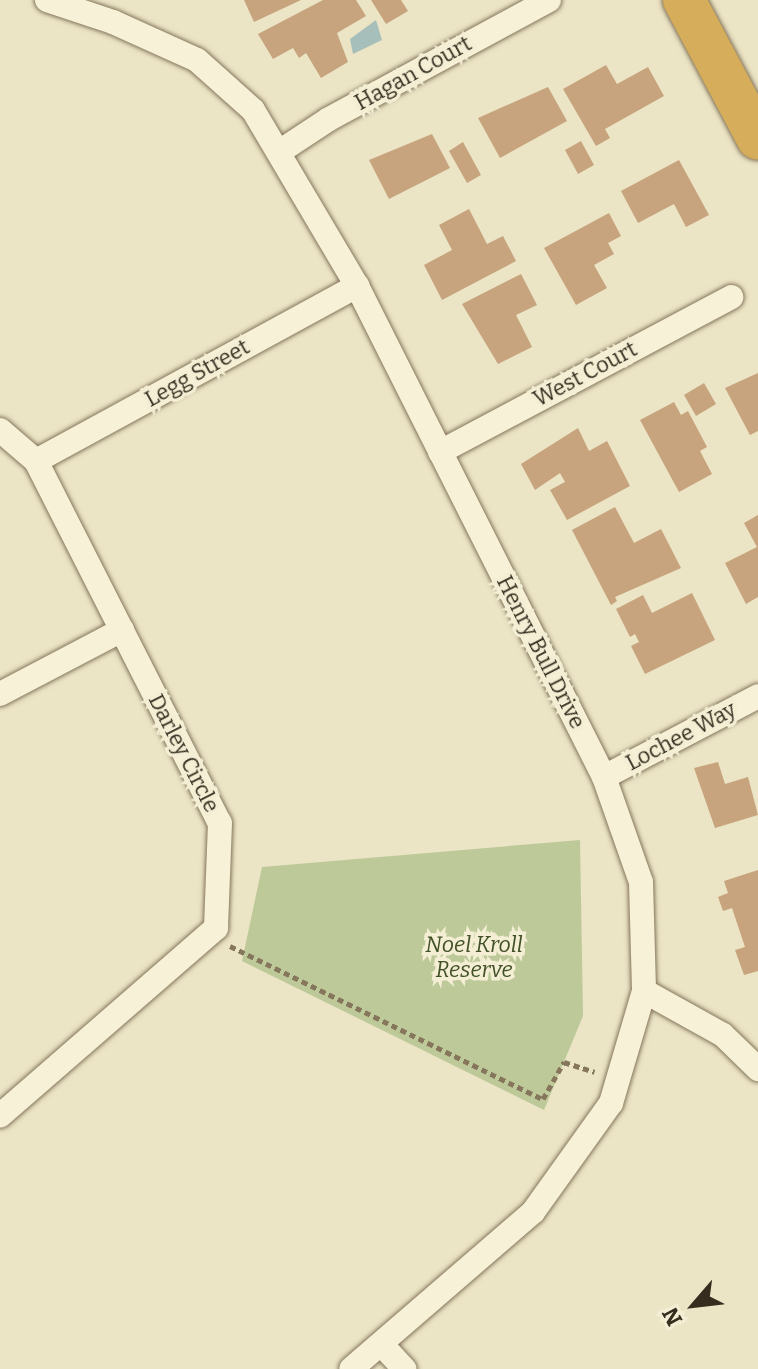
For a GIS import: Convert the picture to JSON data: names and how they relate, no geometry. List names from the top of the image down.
{
  "streets": {
    "street": [
      "Hagan Court",
      "Legg Street",
      "West Court",
      "Henry Bull Drive",
      "Lochee Way",
      "Darley Circle"
    ]
  },
  "crossings": [
    ["Hagan Court", "Henry Bull Drive"],
    ["Legg Street", "Henry Bull Drive"],
    ["Legg Street", "Darley Circle"],
    ["West Court", "Henry Bull Drive"],
    ["Henry Bull Drive", "Lochee Way"]
  ],
  "parks": ["Noel Kroll Reserve"],
  "north": "bottom left"
}
